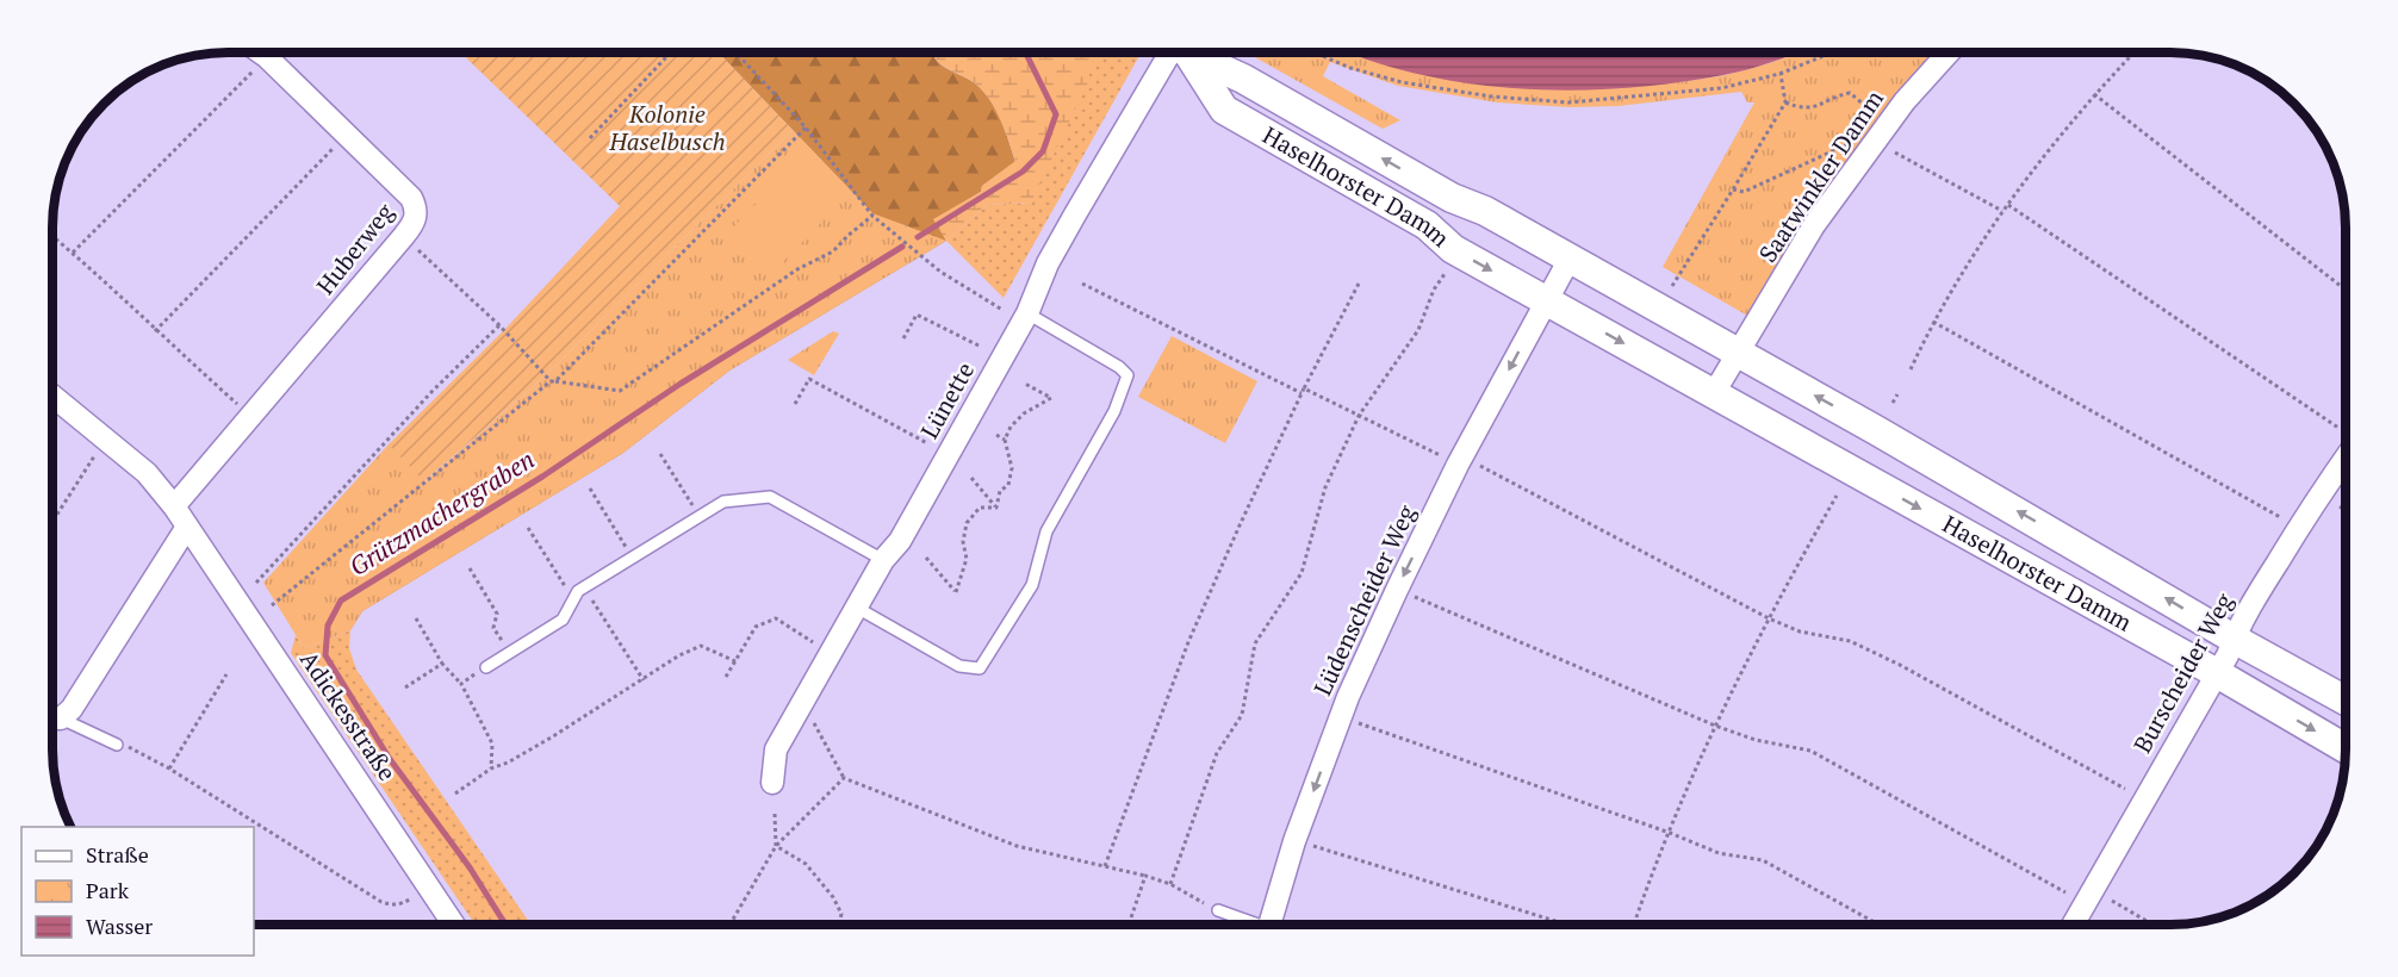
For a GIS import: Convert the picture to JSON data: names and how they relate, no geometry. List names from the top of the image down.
{
  "streets": {
    "street": [
      "Saatwinkler Damm",
      "Haselhorster Damm",
      "Huberweg",
      "Lünette",
      "Lüdenscheider Weg",
      "Burscheider Weg",
      "Adickesstraße"
    ]
  },
  "crossings": [
    ["Saatwinkler Damm", "Haselhorster Damm"],
    ["Haselhorster Damm", "Lüdenscheider Weg"],
    ["Haselhorster Damm", "Burscheider Weg"],
    ["Huberweg", "Adickesstraße"]
  ],
  "one_way": ["Lüdenscheider Weg"],
  "water": ["Grützmachergraben"],
  "parks": ["Kolonie Haselbusch"],
  "legend": ["Straße", "Park", "Wasser"]
}
